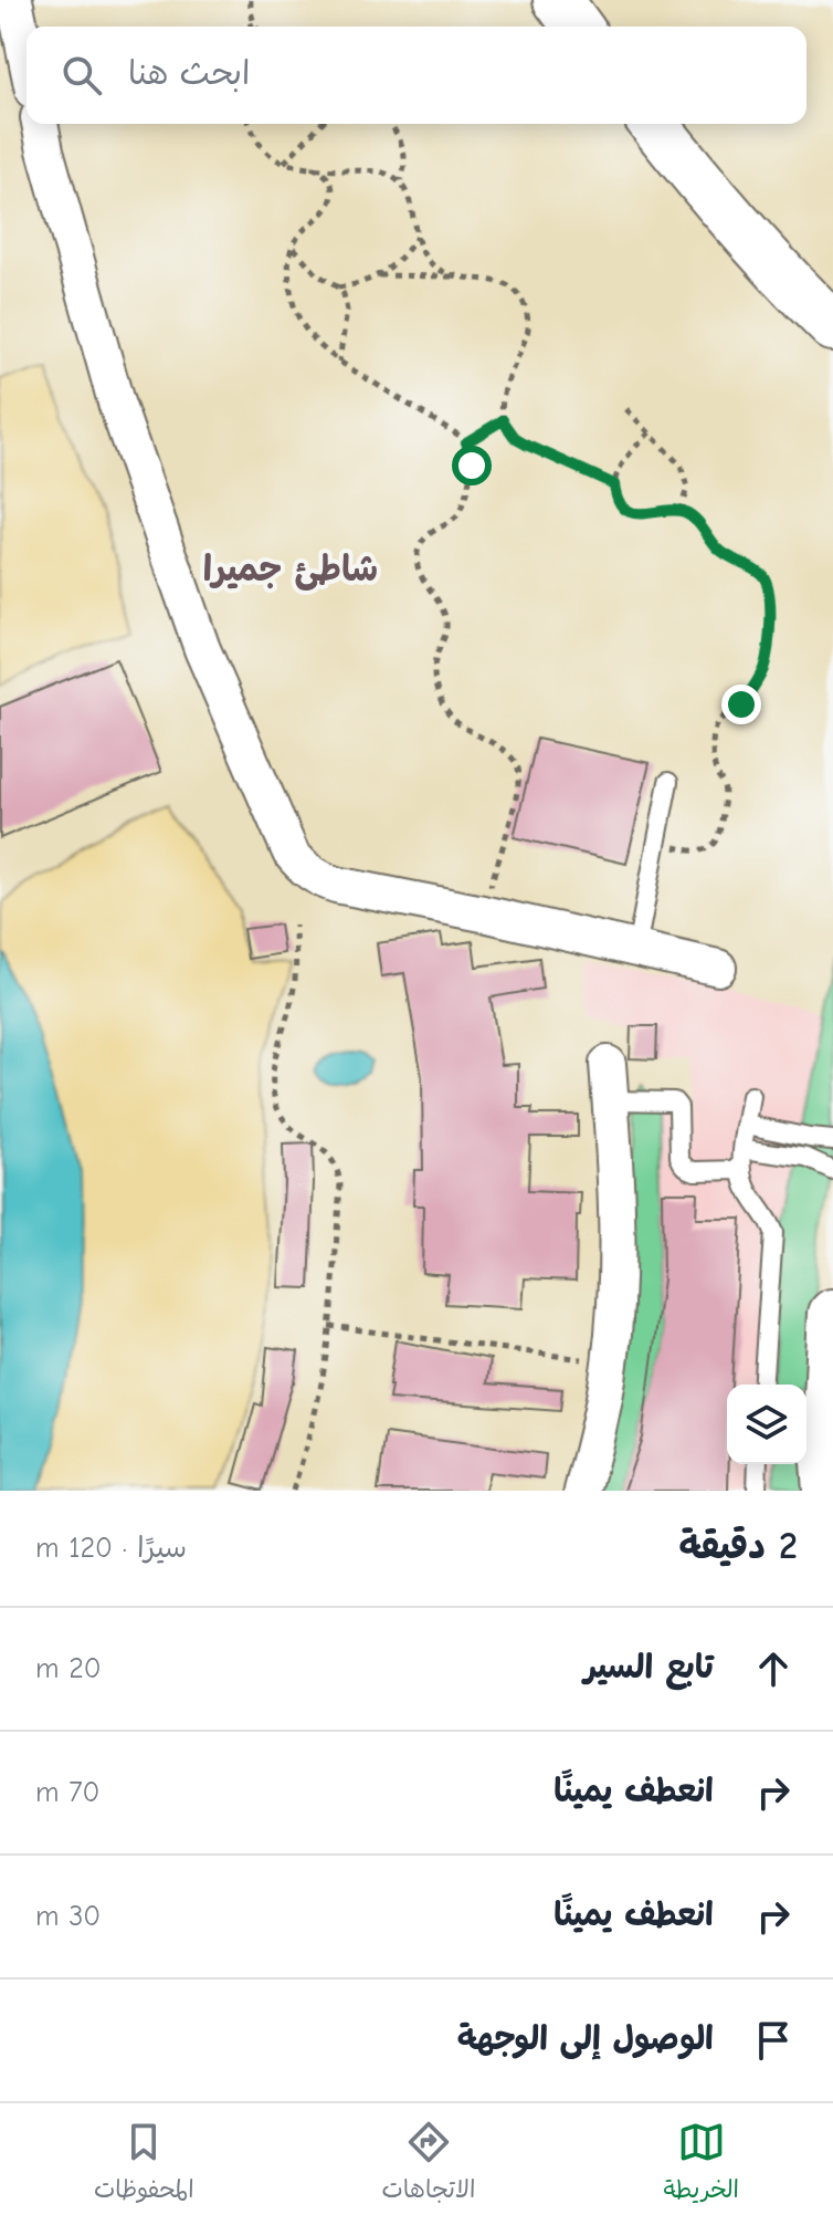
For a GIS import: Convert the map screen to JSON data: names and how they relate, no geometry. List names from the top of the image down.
{
  "districts": ["شاطئ جميرا"],
  "page": {
    "search": "ابحث هنا",
    "heading": ["2 دقيقة", "سيرًا · 120 m"],
    "list": [
      ["تابع السير", "20 m"],
      ["انعطف يمينًا", "70 m"],
      ["انعطف يمينًا", "30 m"],
      "الوصول إلى الوجهة"
    ],
    "nav": ["الخريطة", "الاتجاهات", "المحفوظات"]
  }
}
